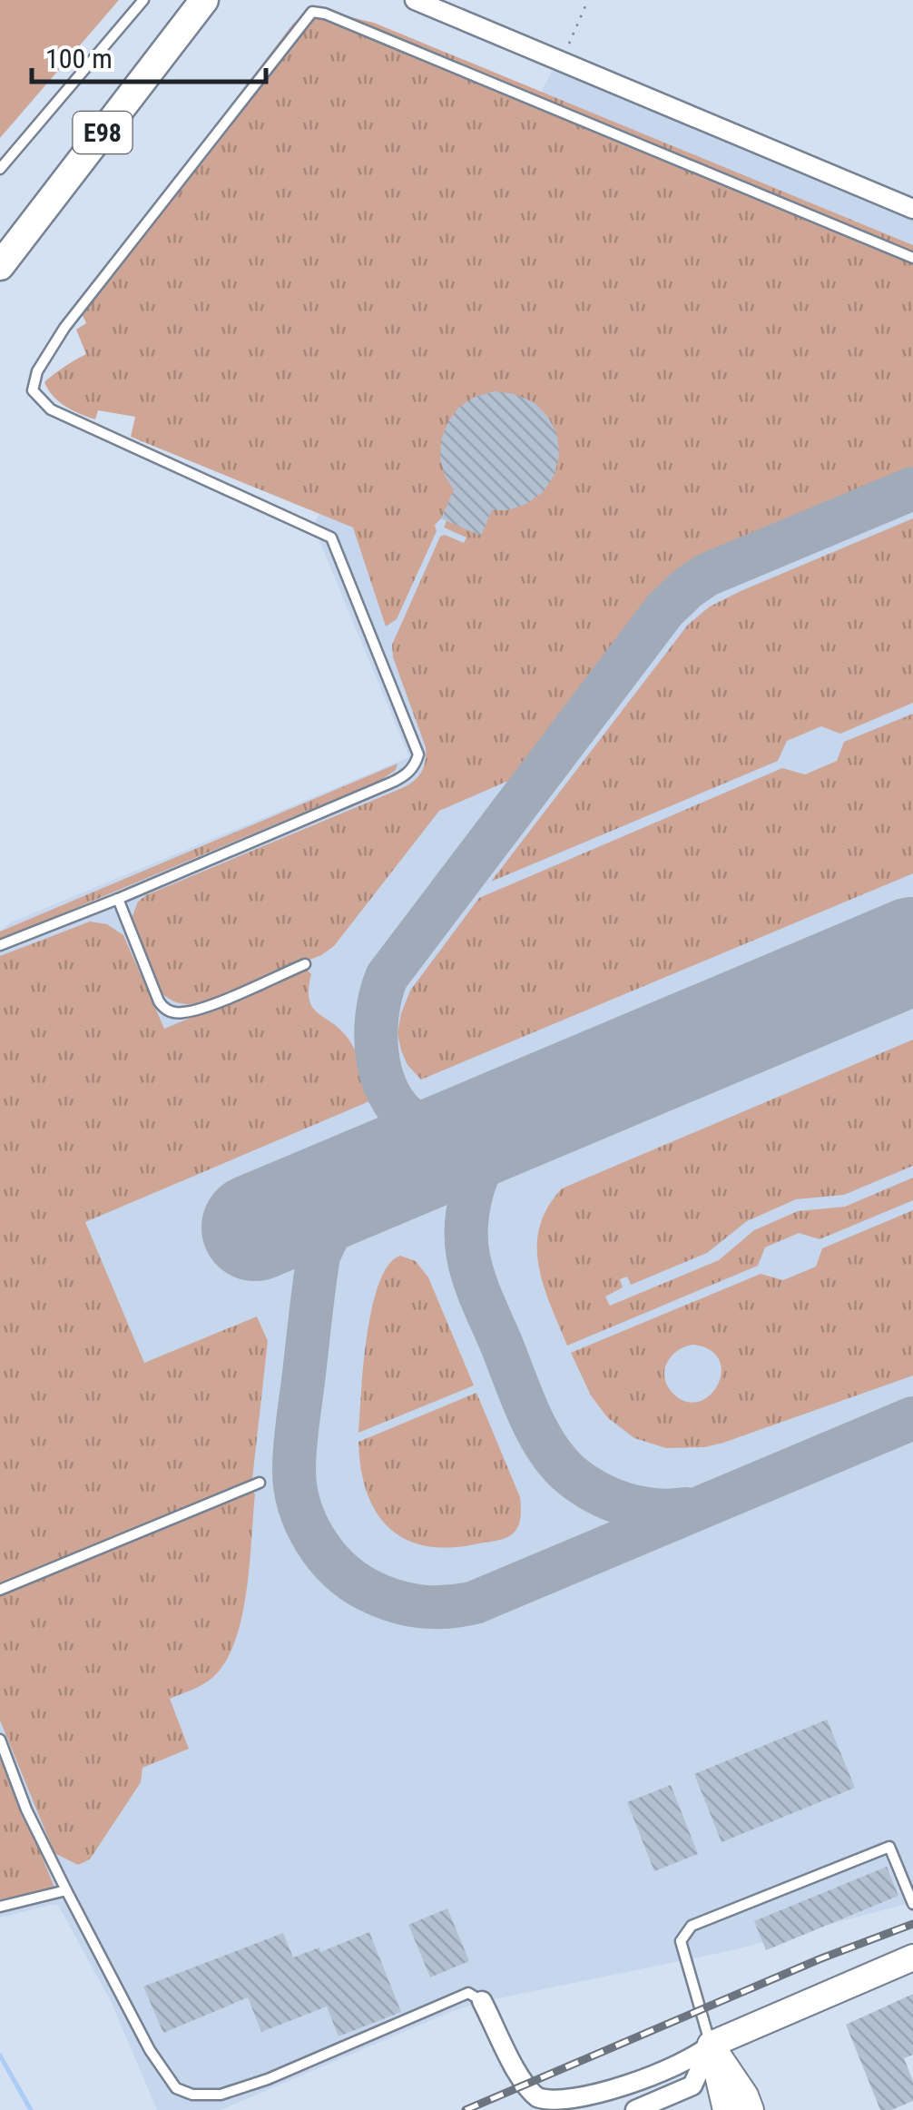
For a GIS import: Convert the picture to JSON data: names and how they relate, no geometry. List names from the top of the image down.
{
  "streets": {
    "main road": ["E98"]
  },
  "scale_bar": "100 m"
}
